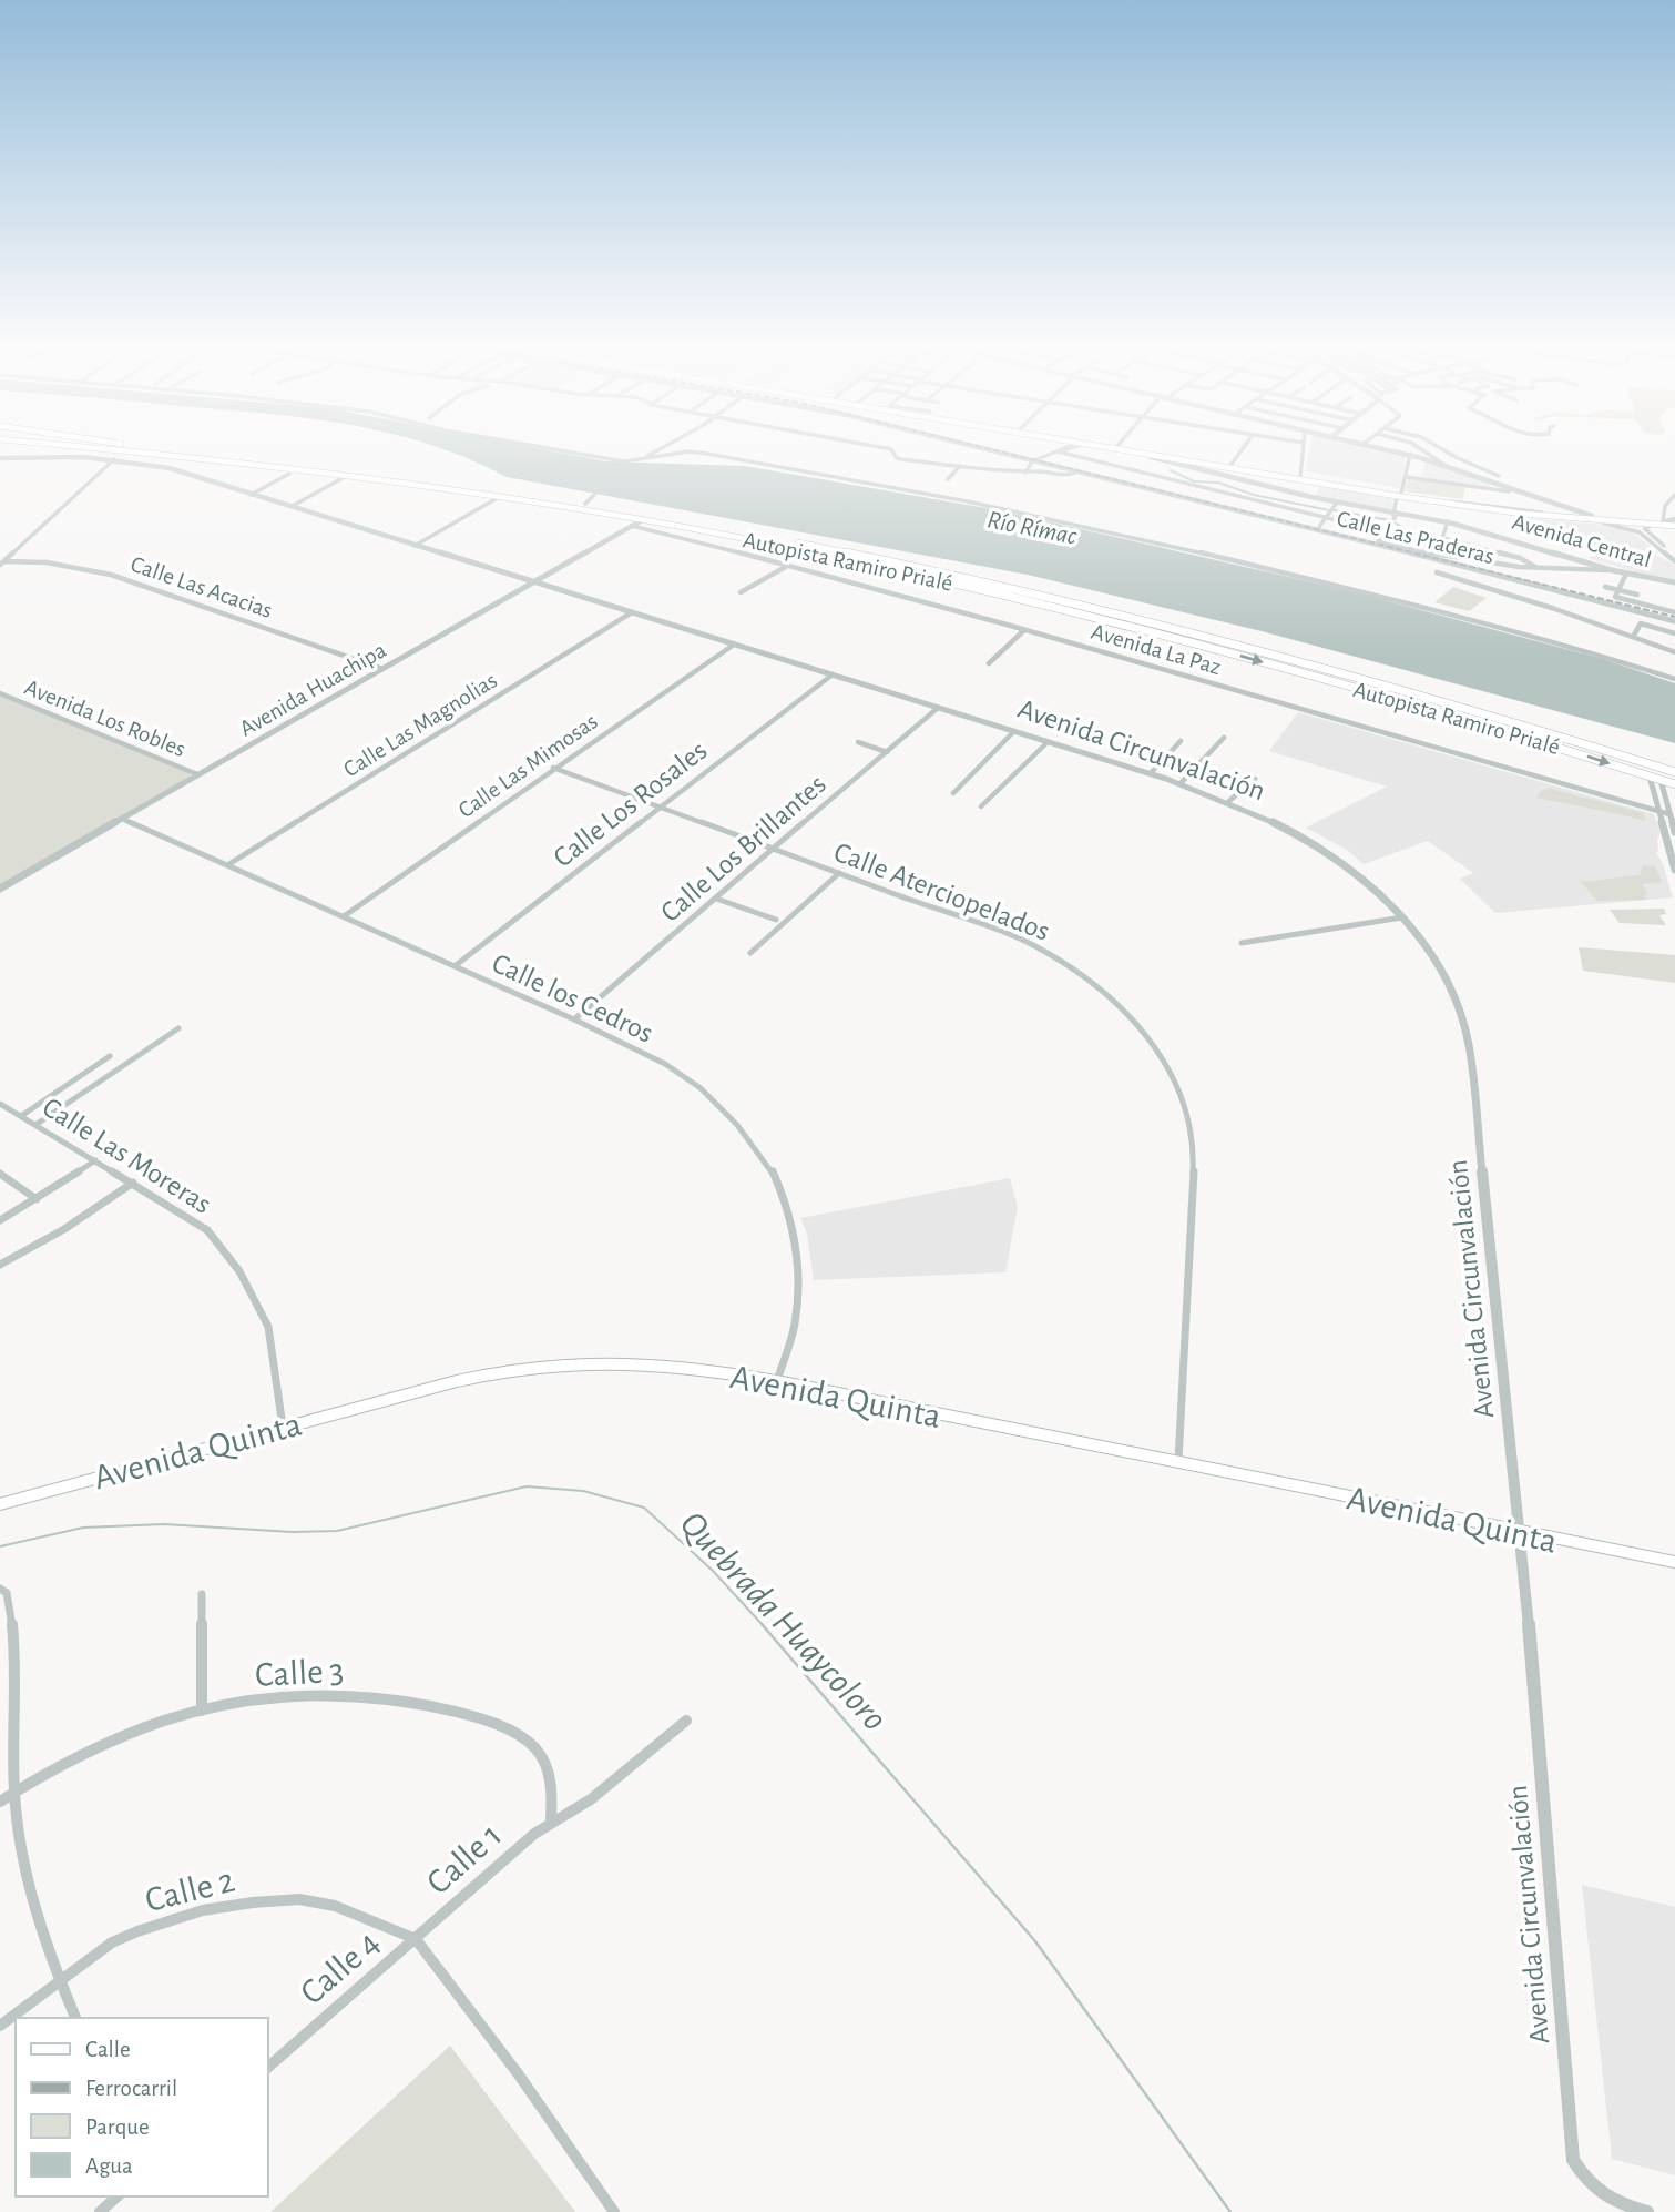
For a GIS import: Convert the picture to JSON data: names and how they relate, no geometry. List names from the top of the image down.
{
  "streets": {
    "main road": ["Autopista Ramiro Prialé", "Avenida Quinta"],
    "street": [
      "Calle Las Praderas",
      "Avenida Central",
      "Calle Las Acacias",
      "Avenida La Paz",
      "Avenida Huachipa",
      "Avenida Los Robles",
      "Calle Las Magnolias",
      "Avenida Circunvalación",
      "Calle Las Mimosas",
      "Calle Los Rosales",
      "Calle Los Brillantes",
      "Calle Aterciopelados",
      "Calle los Cedros",
      "Calle Las Moreras",
      "Calle 3",
      "Calle 1",
      "Calle 2",
      "Calle 4"
    ]
  },
  "crossings": [
    ["Autopista Ramiro Prialé", "Avenida Huachipa"],
    ["Calle Las Acacias", "Avenida Huachipa"],
    ["Avenida La Paz", "Avenida Huachipa"],
    ["Avenida Huachipa", "Avenida Los Robles"],
    ["Avenida Huachipa", "Avenida Circunvalación"],
    ["Avenida Huachipa", "Calle los Cedros"],
    ["Calle Las Magnolias", "Avenida Circunvalación"],
    ["Calle Las Magnolias", "Calle los Cedros"],
    ["Avenida Circunvalación", "Calle Las Mimosas"],
    ["Avenida Circunvalación", "Calle Los Rosales"],
    ["Avenida Circunvalación", "Calle Los Brillantes"],
    ["Avenida Circunvalación", "Avenida Quinta"],
    ["Calle Las Mimosas", "Calle Aterciopelados"],
    ["Calle Las Mimosas", "Calle los Cedros"],
    ["Calle Los Rosales", "Calle Aterciopelados"],
    ["Calle Los Rosales", "Calle los Cedros"],
    ["Calle Los Brillantes", "Calle Aterciopelados"],
    ["Calle Los Brillantes", "Calle los Cedros"],
    ["Calle Aterciopelados", "Avenida Quinta"],
    ["Calle los Cedros", "Avenida Quinta"],
    ["Calle Las Moreras", "Avenida Quinta"],
    ["Calle 3", "Calle 1"],
    ["Calle 1", "Calle 2"],
    ["Calle 1", "Calle 4"],
    ["Calle 2", "Calle 4"]
  ],
  "water": ["Río Rímac", "Quebrada Huaycoloro"],
  "legend": [
    "Calle",
    "Ferrocarril",
    "Parque",
    "Agua"
  ]
}
